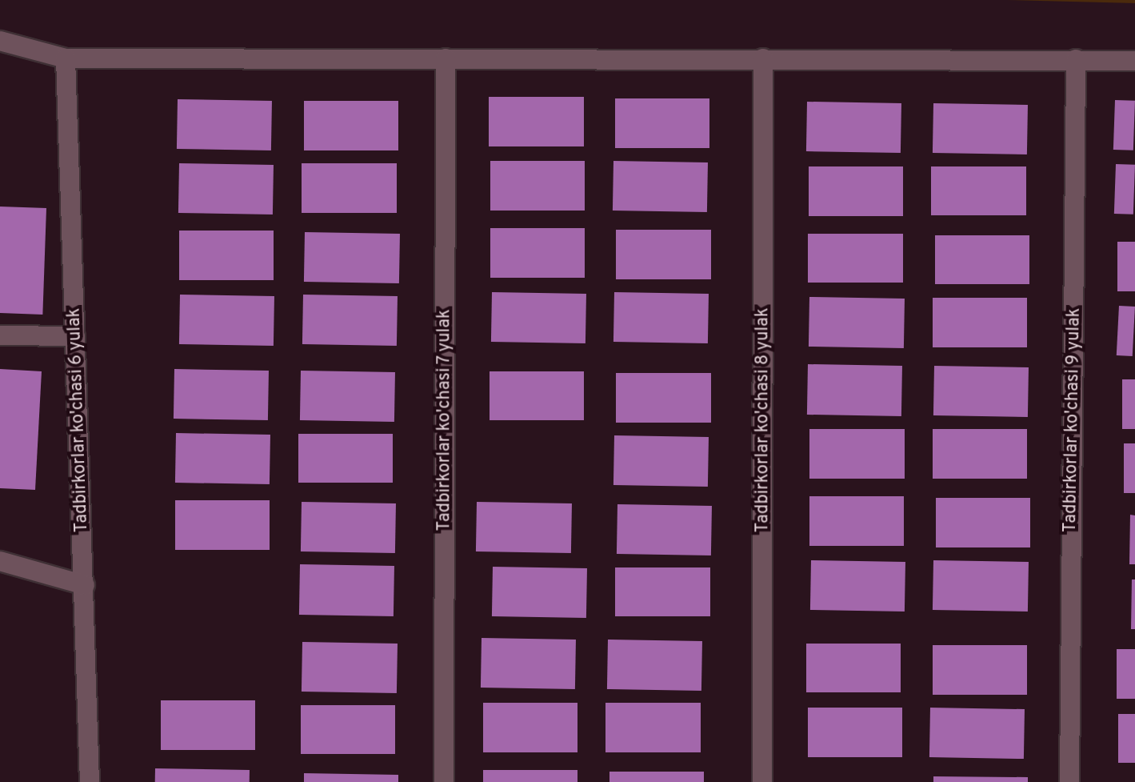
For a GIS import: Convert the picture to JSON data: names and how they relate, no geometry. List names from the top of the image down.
{
  "streets": {
    "street": [
      "Tadbirkorlar ko'chasi 6 yulak",
      "Tadbirkorlar ko'chasi 7 yulak",
      "Tadbirkorlar ko'chasi 8 yulak",
      "Tadbirkorlar ko'chasi 9 yulak"
    ]
  }
}
